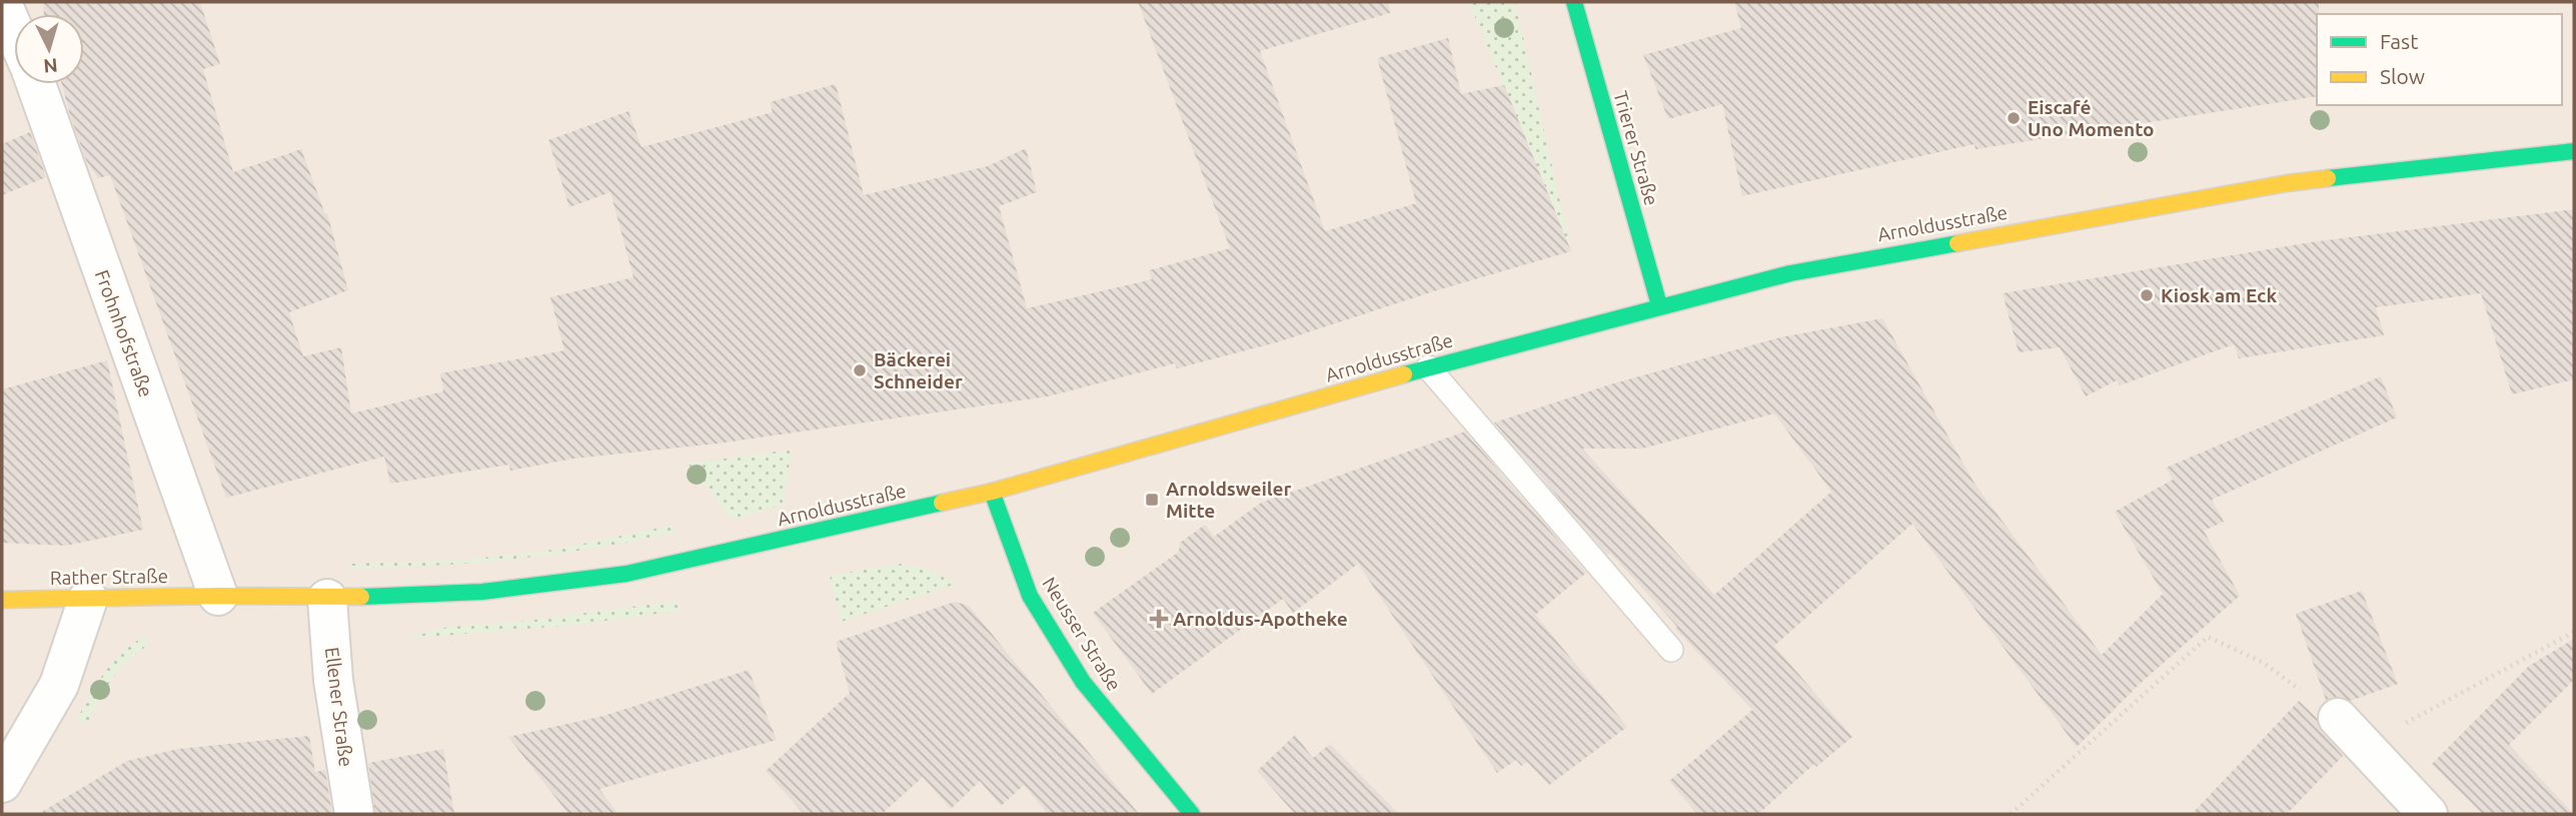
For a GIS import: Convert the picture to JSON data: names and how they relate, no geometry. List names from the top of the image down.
{
  "streets": {
    "main road": [
      "Trierer Straße",
      "Arnoldusstraße",
      "Rather Straße",
      "Neusser Straße"
    ],
    "street": ["Frohnhofstraße", "Ellener Straße"]
  },
  "crossings": [
    ["Trierer Straße", "Arnoldusstraße"],
    ["Arnoldusstraße", "Frohnhofstraße"],
    ["Arnoldusstraße", "Rather Straße"],
    ["Arnoldusstraße", "Neusser Straße"],
    ["Arnoldusstraße", "Ellener Straße"],
    ["Frohnhofstraße", "Rather Straße"]
  ],
  "places": {
    "other": ["Eiscafé Uno Momento", "Kiosk am Eck", "Bäckerei Schneider"],
    "transit": ["Arnoldsweiler Mitte"],
    "health": ["Arnoldus-Apotheke"]
  },
  "legend": ["Fast", "Slow"],
  "north": "bottom"
}
